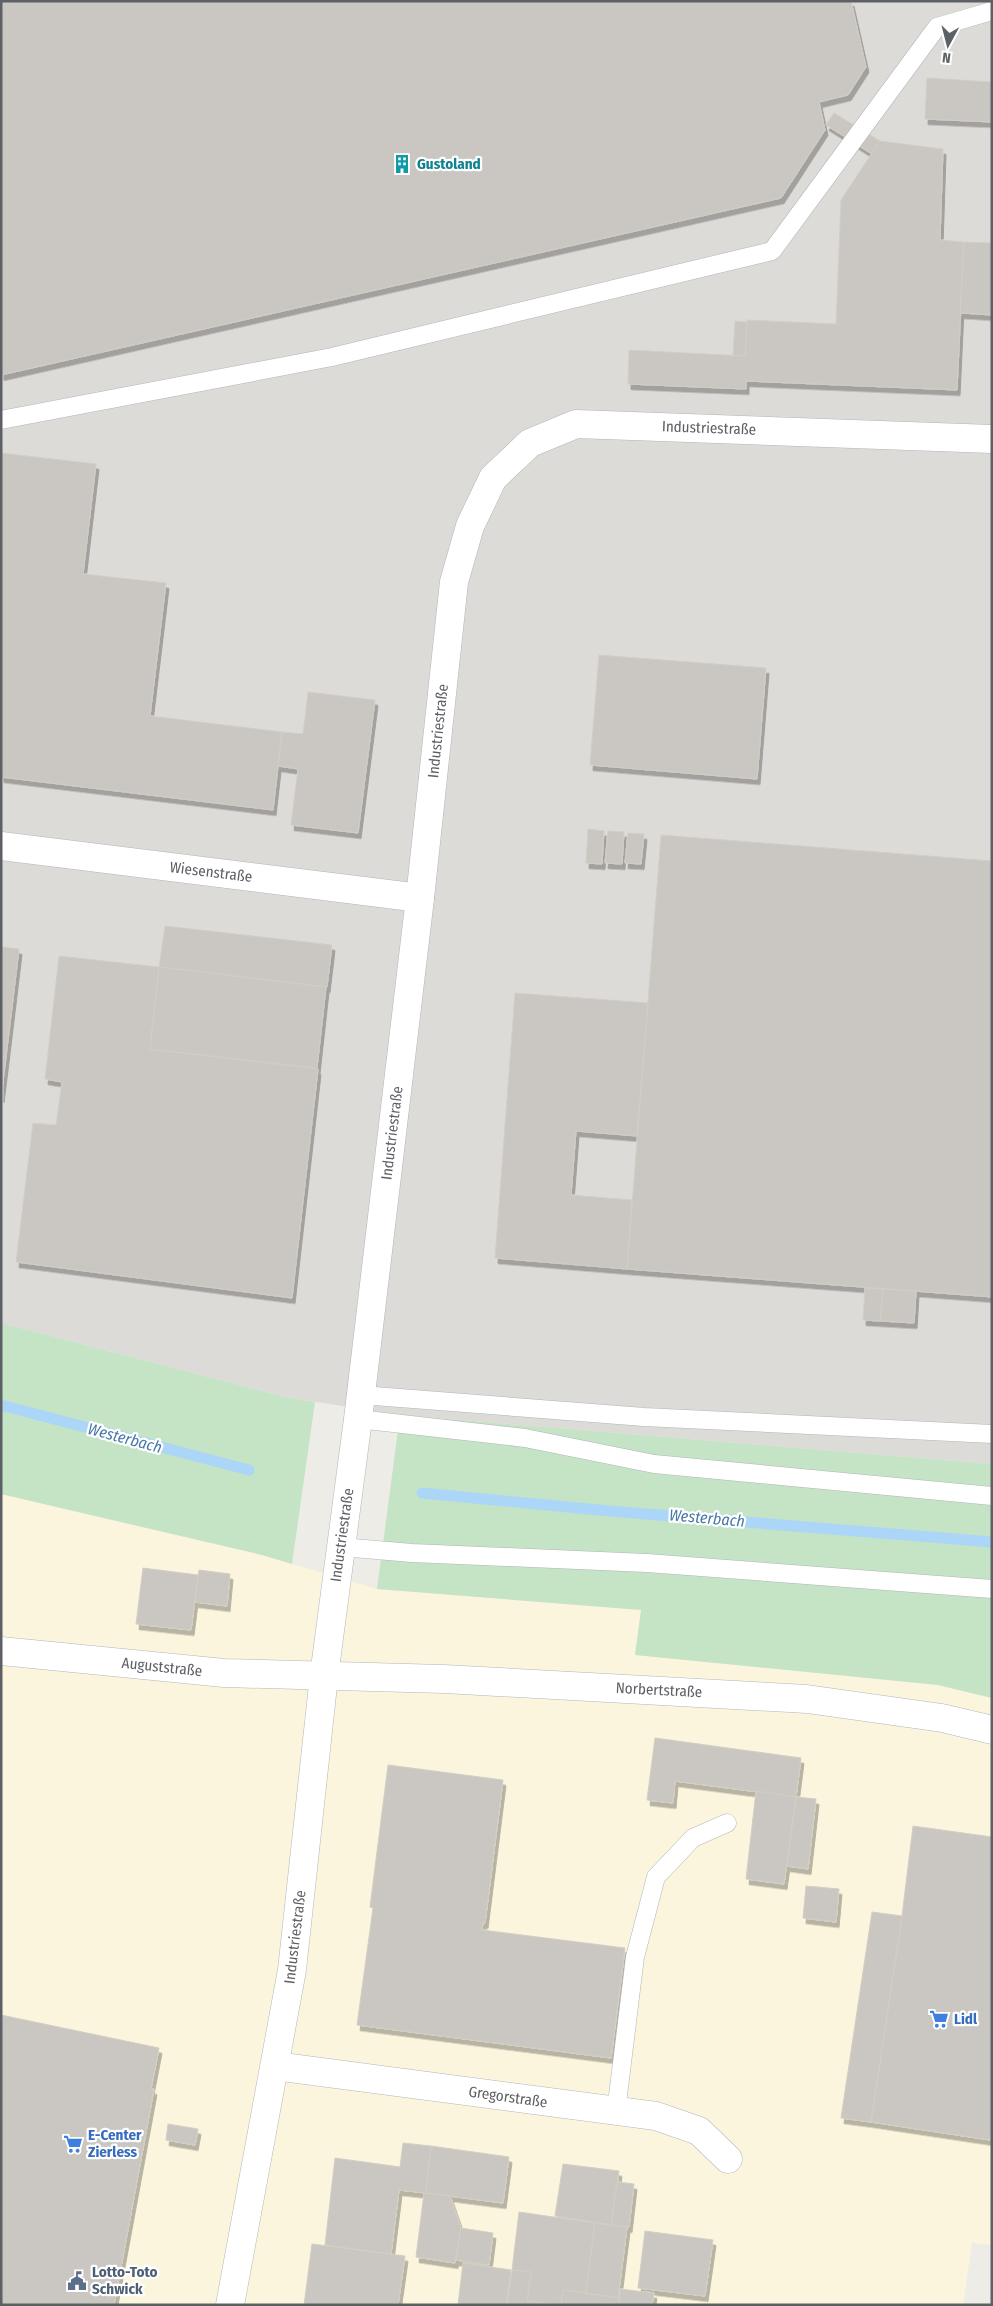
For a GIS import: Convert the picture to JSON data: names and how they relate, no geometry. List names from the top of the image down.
{
  "streets": {
    "street": [
      "Industriestraße",
      "Wiesenstraße",
      "Auguststraße",
      "Norbertstraße",
      "Gregorstraße"
    ]
  },
  "crossings": [
    ["Industriestraße", "Wiesenstraße"],
    ["Industriestraße", "Auguststraße"],
    ["Industriestraße", "Norbertstraße"],
    ["Industriestraße", "Gregorstraße"],
    ["Auguststraße", "Norbertstraße"]
  ],
  "water": ["Westerbach"],
  "places": {
    "building": ["Gustoland"],
    "supermarket": ["Lidl", "E-Center Zierless"],
    "public building": ["Lotto-Toto Schwick"]
  },
  "north": "bottom"
}
